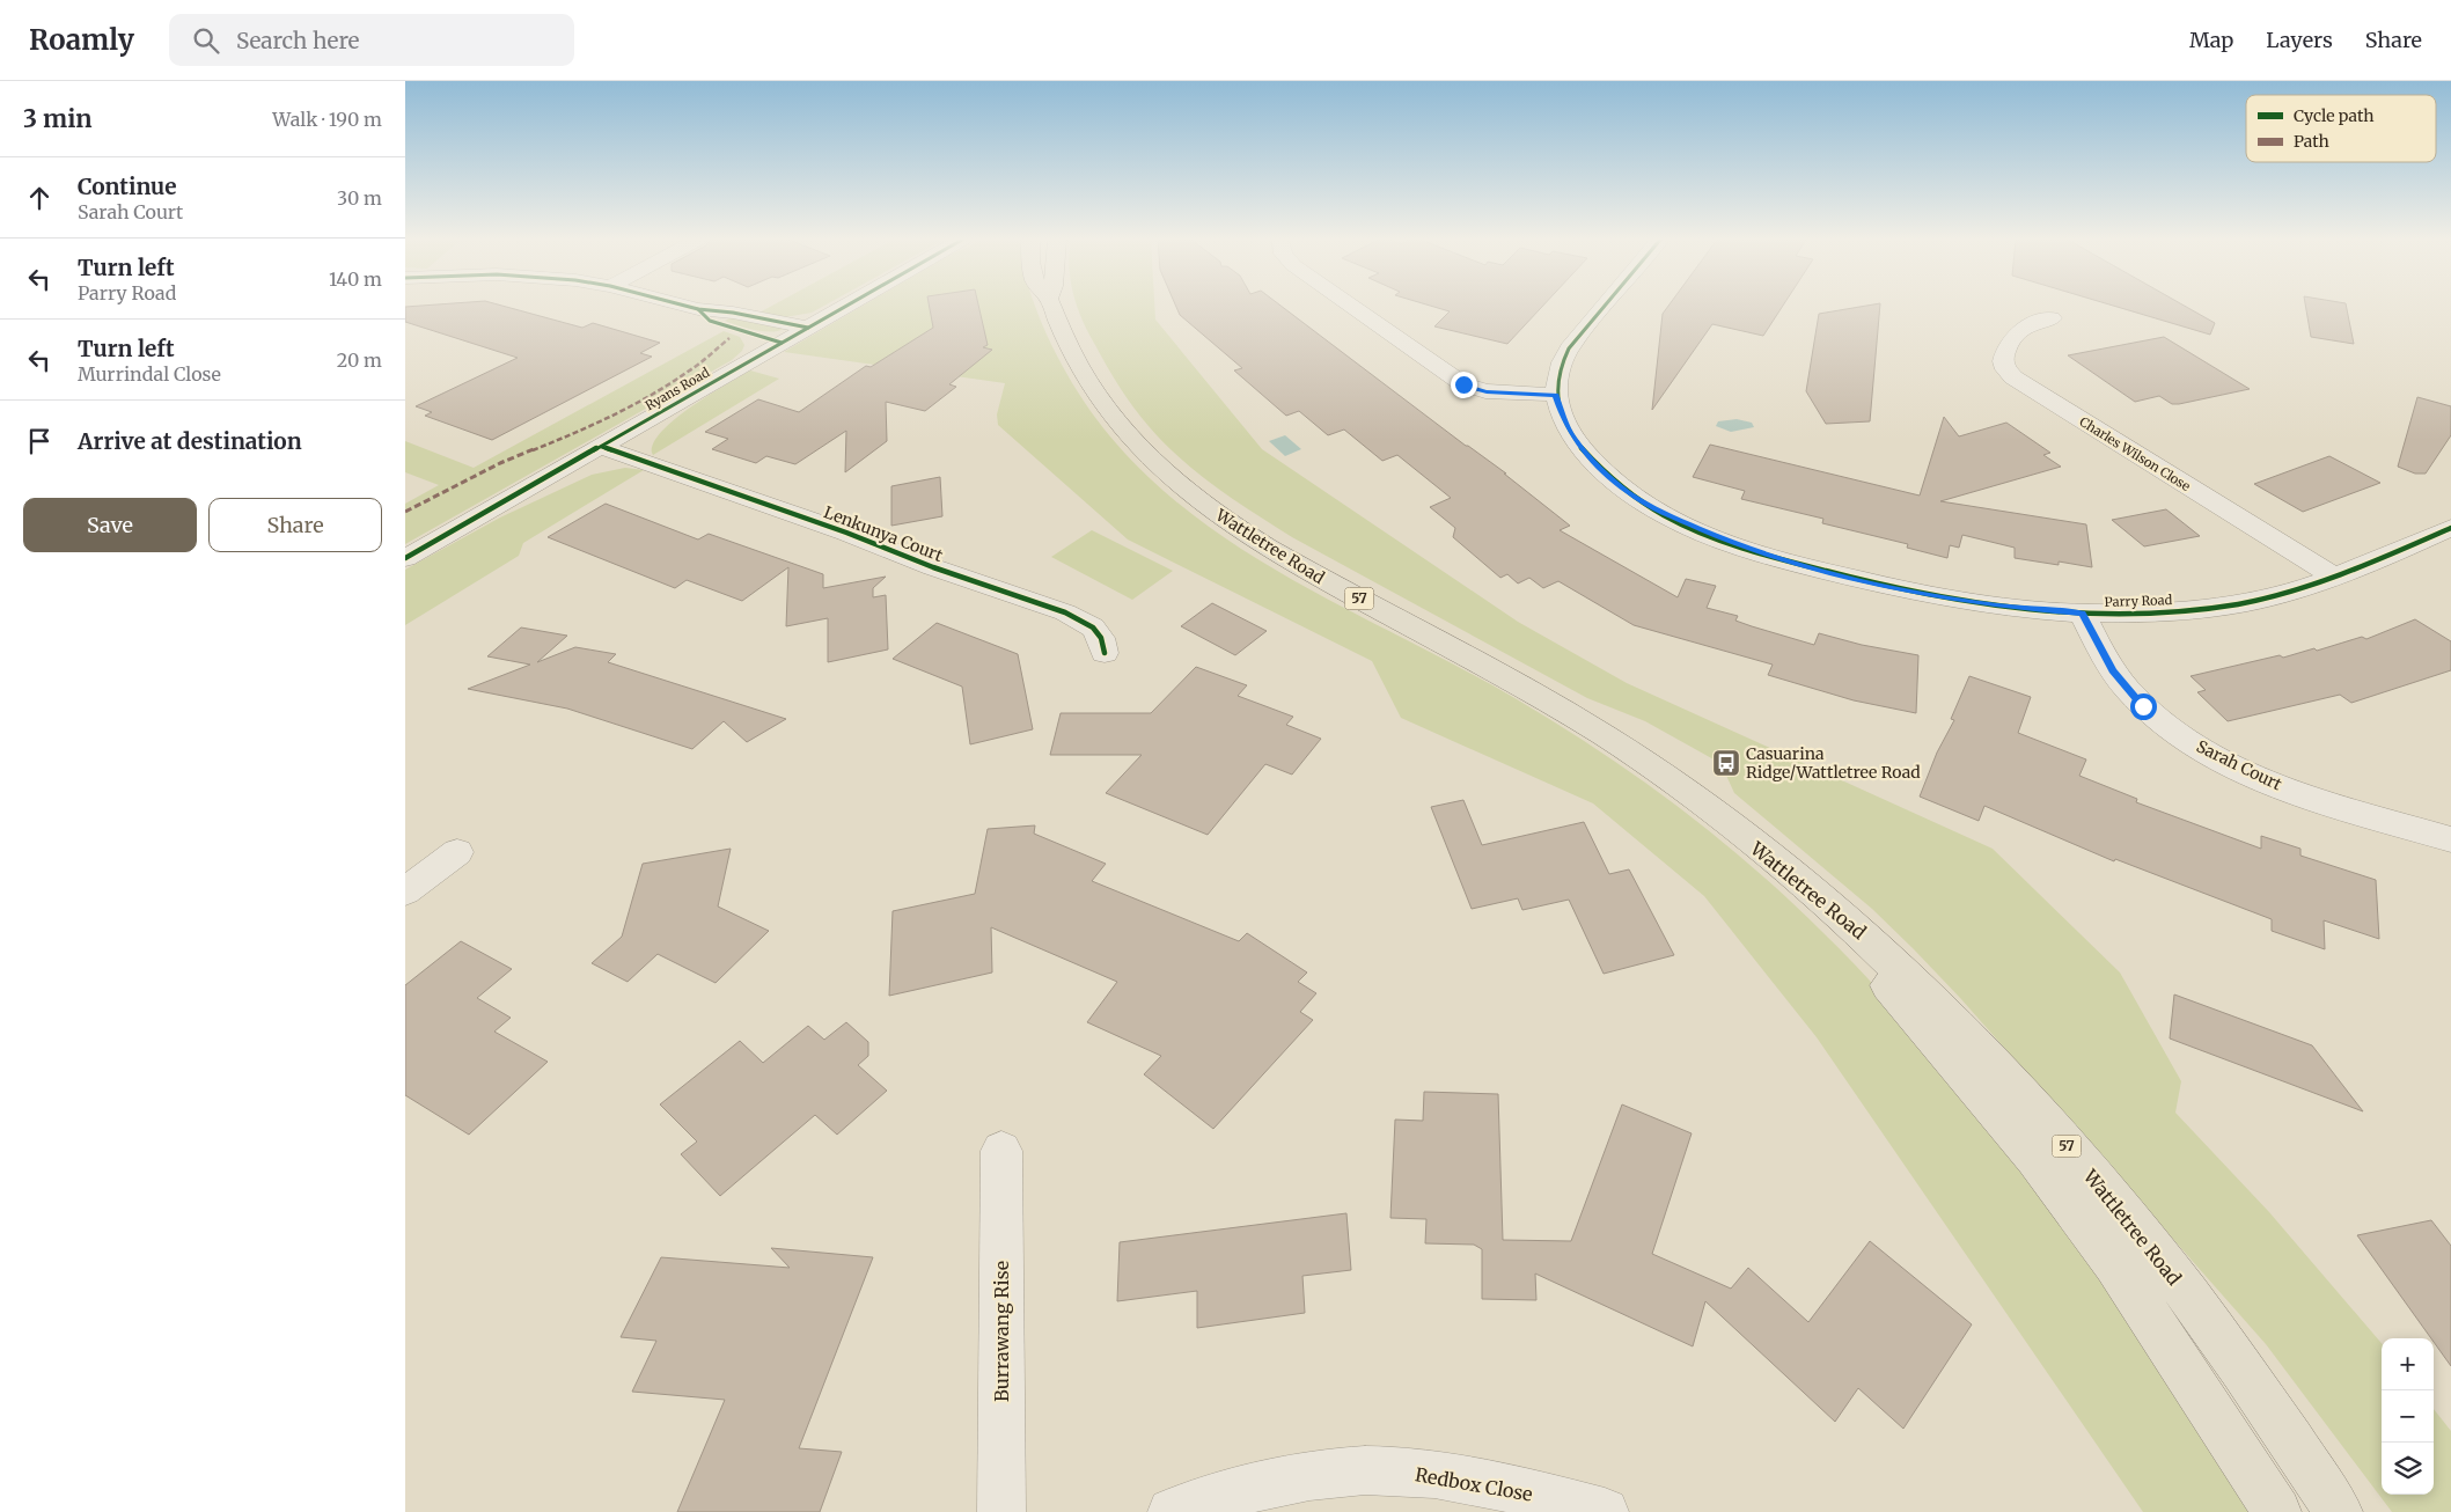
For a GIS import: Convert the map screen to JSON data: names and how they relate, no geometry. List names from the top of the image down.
{
  "streets": {
    "main road": ["Wattletree Road", "57"],
    "street": [
      "Ryans Road",
      "Charles Wilson Close",
      "Lenkunya Court",
      "Parry Road",
      "Sarah Court",
      "Burrawang Rise",
      "Redbox Close"
    ]
  },
  "crossings": [
    ["Ryans Road", "Lenkunya Court"],
    ["Charles Wilson Close", "Parry Road"],
    ["Parry Road", "Sarah Court"]
  ],
  "places": {
    "bus stop": ["Casuarina Ridge/Wattletree Road"]
  },
  "legend": ["Cycle path", "Path"],
  "page": {
    "header": "Roamly",
    "search": "Search here",
    "nav": ["Map", "Layers", "Share"],
    "heading": ["3 min", "Walk · 190 m"],
    "list": [
      ["Continue", "Sarah Court", "30 m"],
      ["Turn left", "Parry Road", "140 m"],
      ["Turn left", "Murrindal Close", "20 m"],
      "Arrive at destination"
    ],
    "buttons": ["Save", "Share"],
    "map_buttons": ["+", "−"]
  }
}
